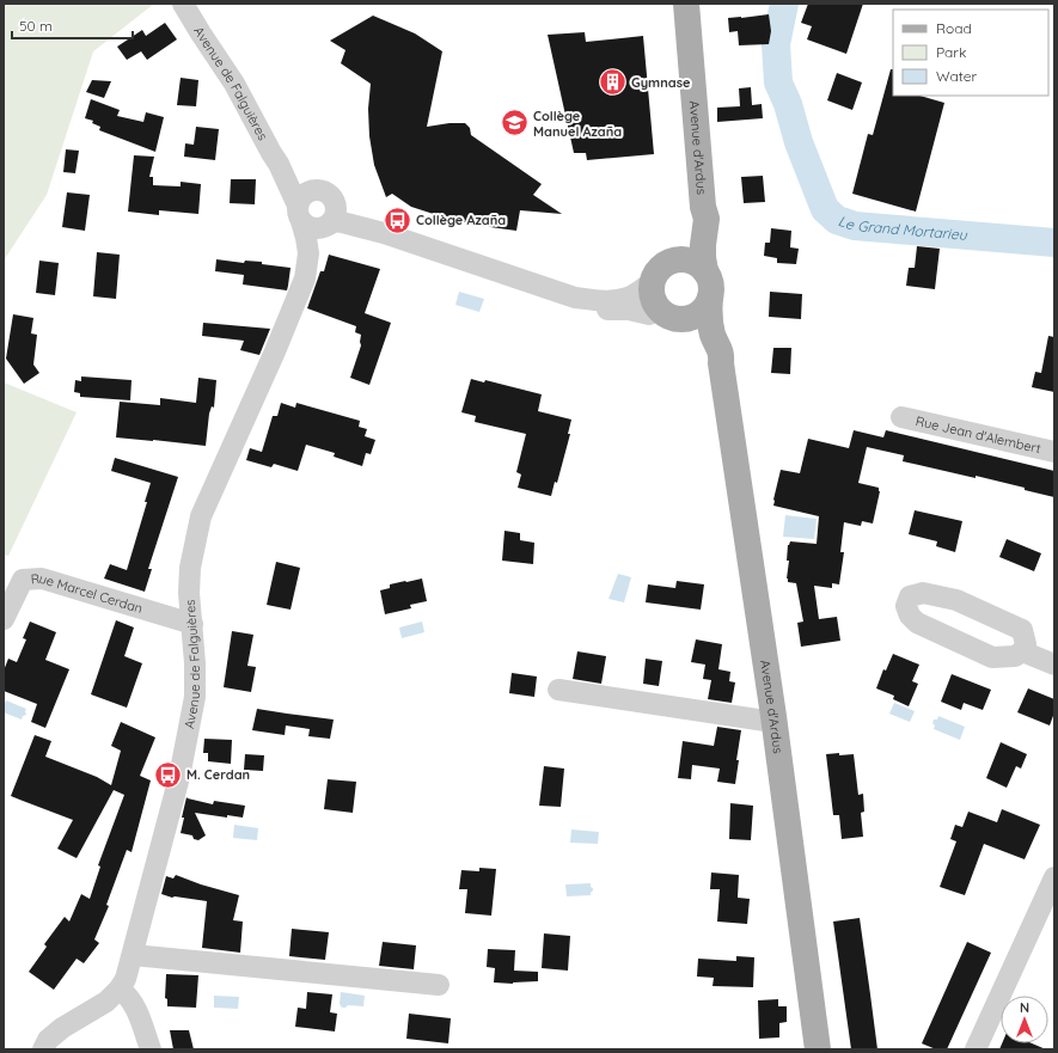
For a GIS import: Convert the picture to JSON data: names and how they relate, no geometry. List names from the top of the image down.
{
  "streets": {
    "main road": ["Avenue d'Ardus"],
    "street": ["Avenue de Falguières", "Rue Jean d'Alembert", "Rue Marcel Cerdan"]
  },
  "crossings": [
    ["Avenue de Falguières", "Rue Marcel Cerdan"]
  ],
  "water": ["Le Grand Mortarieu"],
  "places": {
    "building": ["Gymnase"],
    "school or university": ["Collège Manuel Azaña"],
    "bus stop": ["Collège Azaña", "M. Cerdan"]
  },
  "legend": ["Road", "Park", "Water"],
  "scale_bar": "50 m",
  "north": "top"
}
